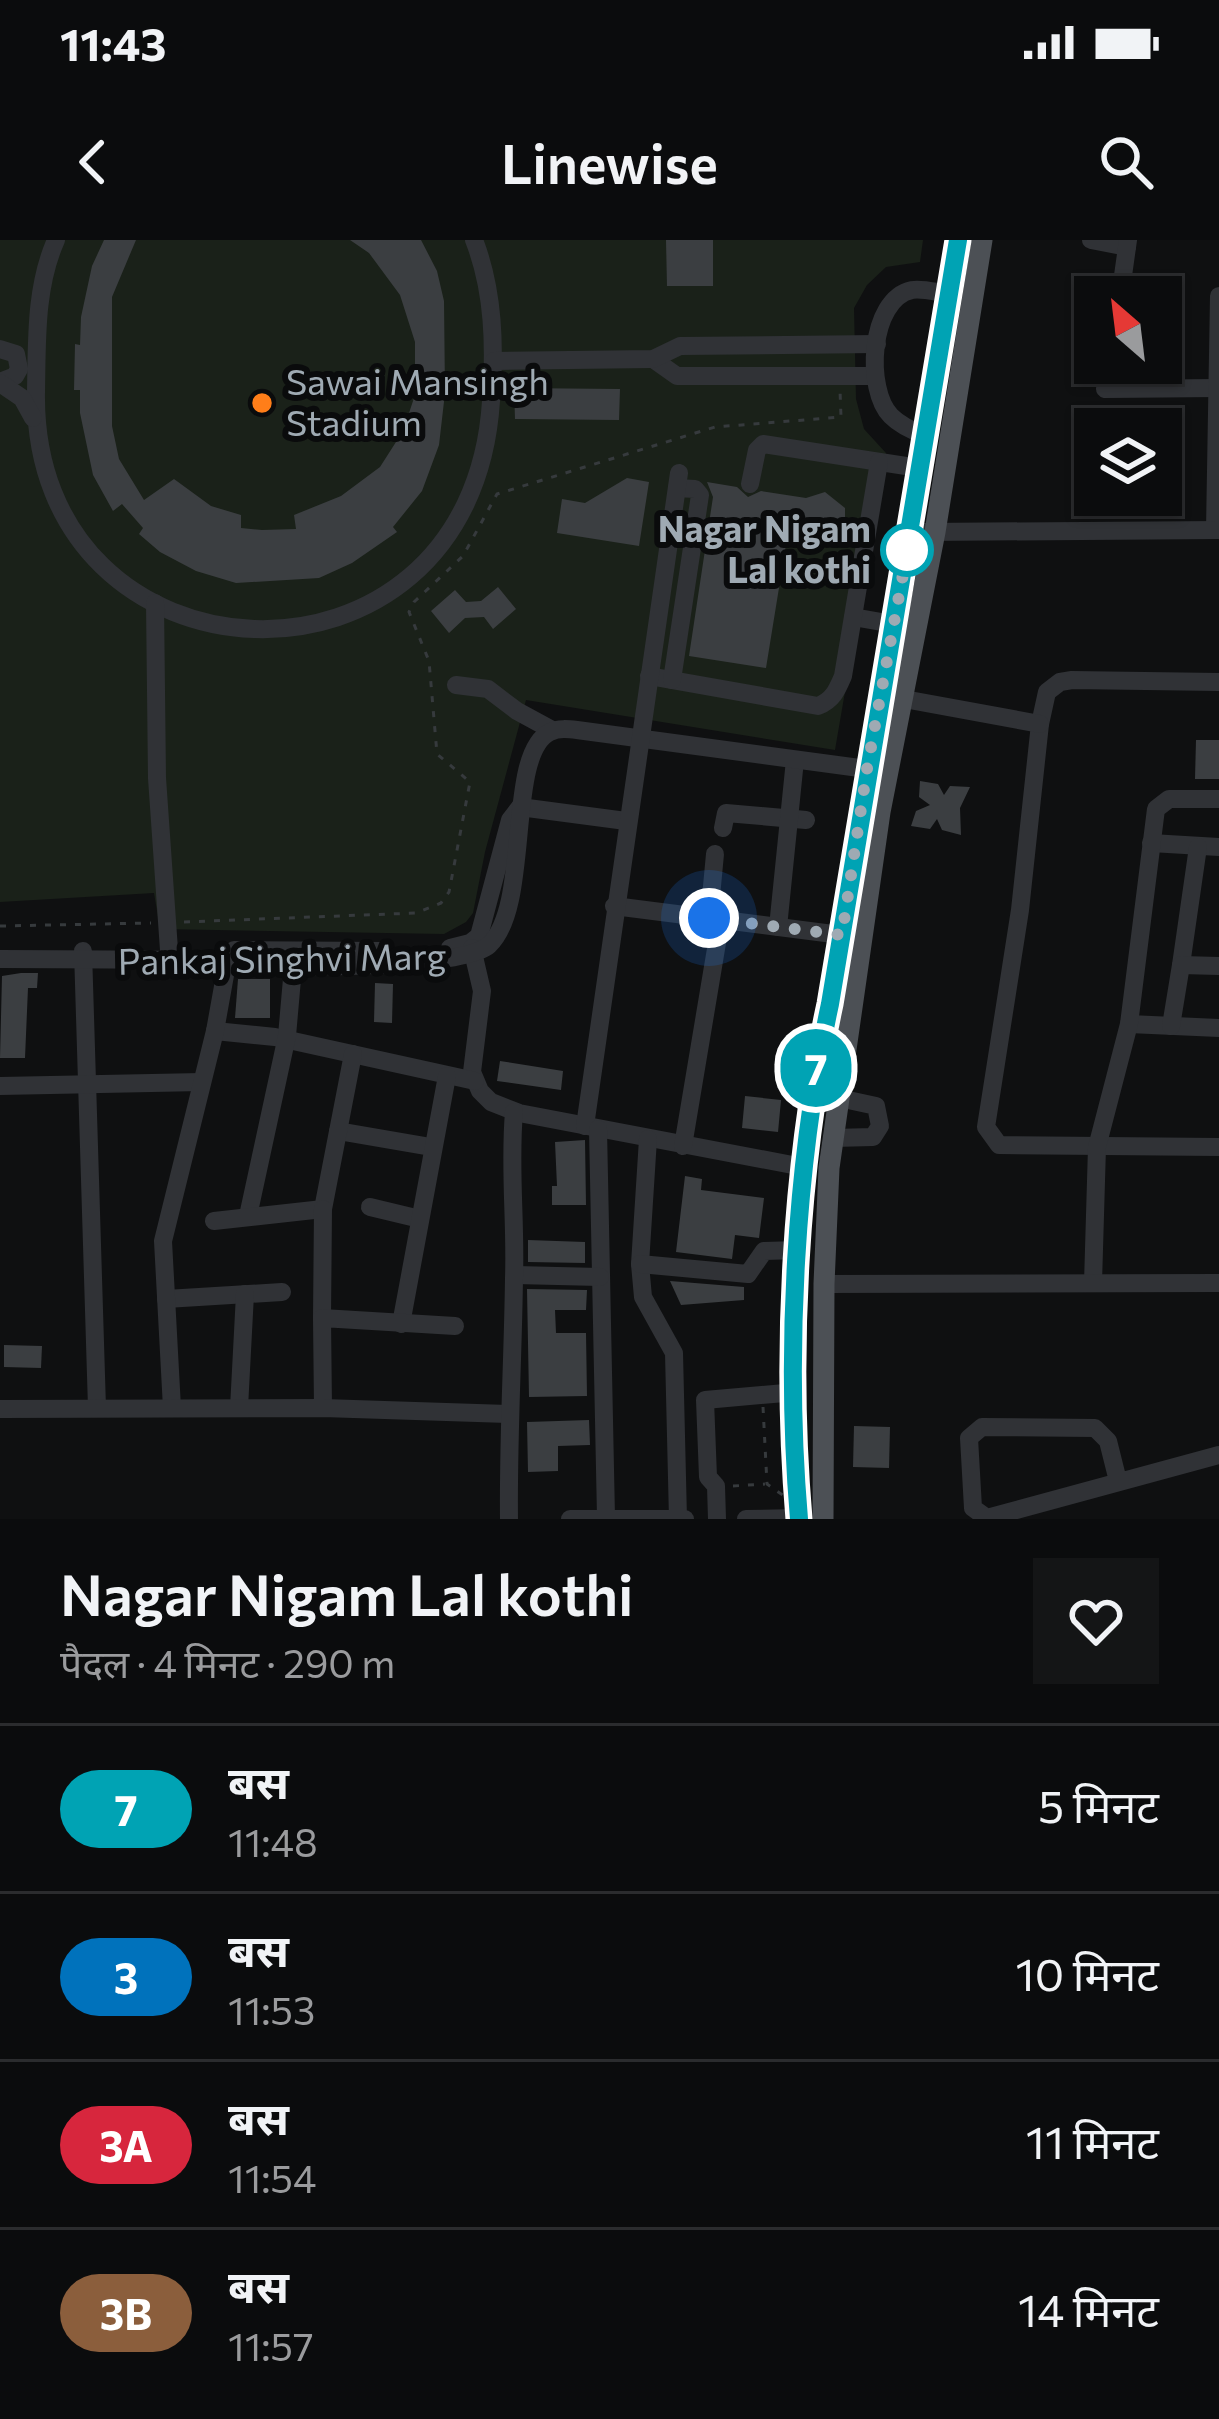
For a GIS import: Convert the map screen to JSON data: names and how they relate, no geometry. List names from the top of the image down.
{
  "streets": {
    "street": ["Pankaj Singhvi Marg"]
  },
  "places": ["Sawai Mansingh Stadium", "Nagar Nigam Lal kothi"],
  "lines": ["bus line 7"],
  "north": "top left",
  "page": {
    "status": "11:43",
    "header": "Linewise",
    "on_map": "7",
    "heading": ["Nagar Nigam Lal kothi", "पैदल · 4 मिनट · 290 m"],
    "list": [
      {
        "mark": "7",
        "name": "बस",
        "note": "11:48",
        "value": "5 मिनट"
      },
      {
        "mark": "3",
        "name": "बस",
        "note": "11:53",
        "value": "10 मिनट"
      },
      {
        "mark": "3A",
        "name": "बस",
        "note": "11:54",
        "value": "11 मिनट"
      },
      {
        "mark": "3B",
        "name": "बस",
        "note": "11:57",
        "value": "14 मिनट"
      }
    ]
  }
}
